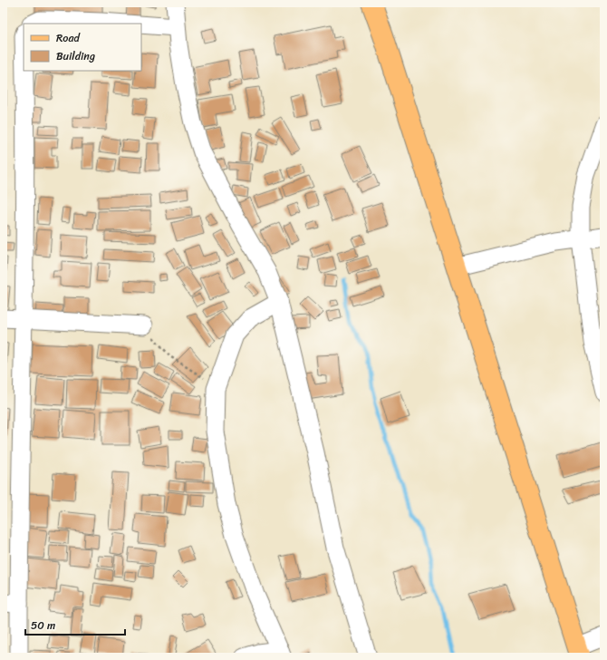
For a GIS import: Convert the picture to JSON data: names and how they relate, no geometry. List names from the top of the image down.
{
  "legend": ["Road", "Building"],
  "scale_bar": "50 m"
}
